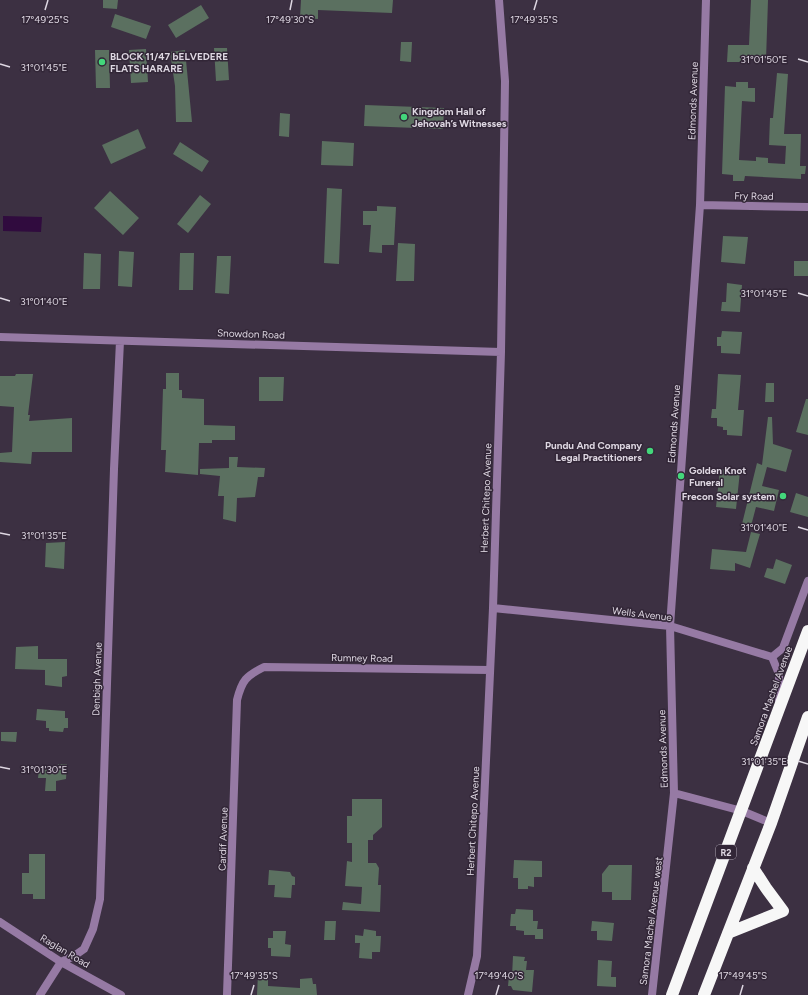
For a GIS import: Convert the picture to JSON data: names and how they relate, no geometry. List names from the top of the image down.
{
  "streets": {
    "highway": ["Samora Machel Avenue", "R2"],
    "street": [
      "Edmonds Avenue",
      "Fry Road",
      "Snowdon Road",
      "Herbert Chitepo Avenue",
      "Wells Avenue",
      "Rumney Road",
      "Denbigh Avenue",
      "Cardif Avenue",
      "Samora Machel Avenue west",
      "Raglan Road"
    ]
  },
  "crossings": [
    ["Edmonds Avenue", "Fry Road"],
    ["Edmonds Avenue", "Wells Avenue"],
    ["Edmonds Avenue", "Samora Machel Avenue west"],
    ["Snowdon Road", "Herbert Chitepo Avenue"],
    ["Snowdon Road", "Denbigh Avenue"],
    ["Herbert Chitepo Avenue", "Wells Avenue"],
    ["Herbert Chitepo Avenue", "Rumney Road"],
    ["Rumney Road", "Cardif Avenue"],
    ["Denbigh Avenue", "Raglan Road"]
  ],
  "places": [
    "BLOCK 11/47 bELVEDERE FLATS HARARE",
    "Kingdom Hall of Jehovah’s Witnesses",
    "Pundu And Company Legal Practitioners",
    "Golden Knot Funeral",
    "Frecon Solar system"
  ],
  "coordinates": [
    "17°49'25\"S",
    "17°49'30\"S",
    "17°49'35\"S",
    "31°01'50\"E",
    "31°01'45\"E",
    "31°01'40\"E",
    "31°01'35\"E",
    "31°01'30\"E",
    "17°49'40\"S",
    "17°49'45\"S"
  ]
}
